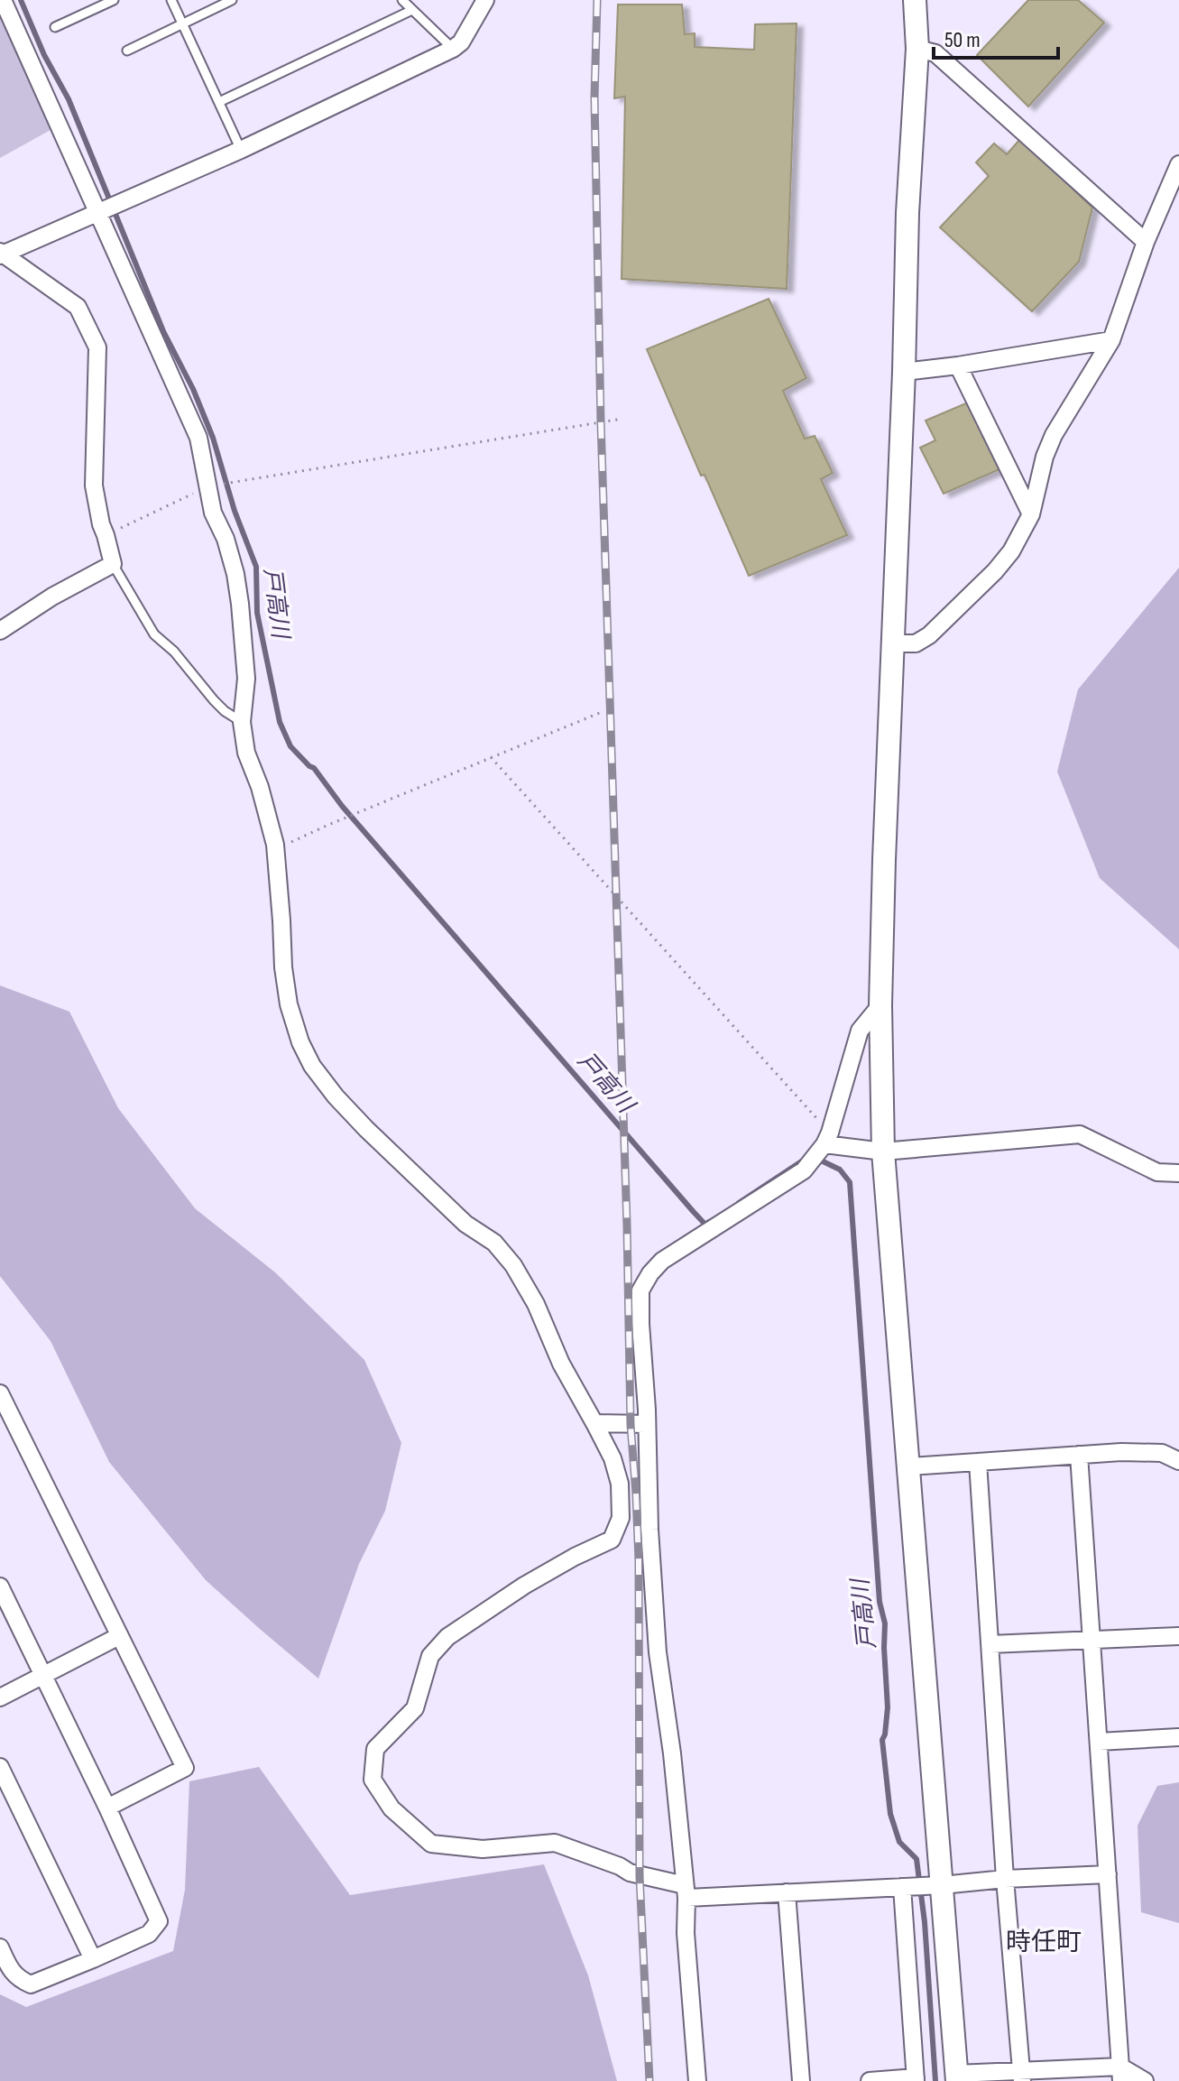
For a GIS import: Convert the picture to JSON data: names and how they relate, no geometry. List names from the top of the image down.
{
  "districts": ["時任町"],
  "water": ["戸高川"],
  "scale_bar": "50 m"
}
